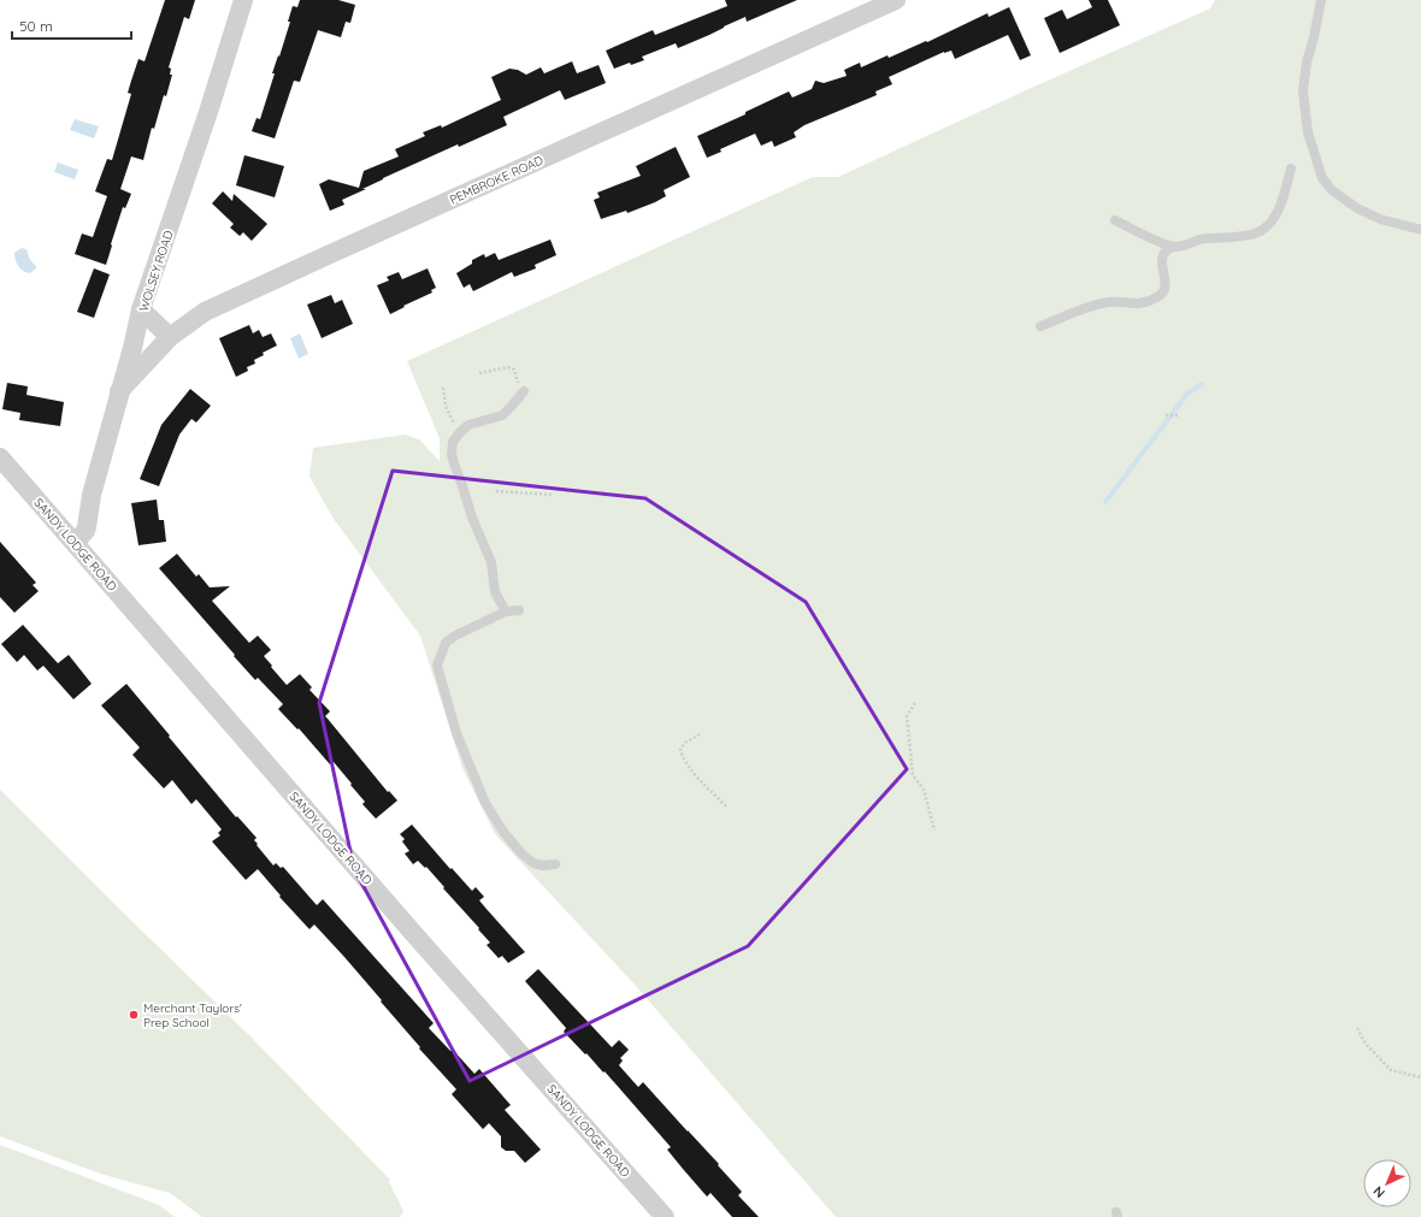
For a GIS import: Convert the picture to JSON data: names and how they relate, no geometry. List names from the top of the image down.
{
  "streets": {
    "street": ["PEMBROKE ROAD", "WOLSEY ROAD", "SANDY LODGE ROAD"]
  },
  "crossings": [
    ["PEMBROKE ROAD", "WOLSEY ROAD"],
    ["WOLSEY ROAD", "SANDY LODGE ROAD"]
  ],
  "places": ["Merchant Taylors' Prep School"],
  "scale_bar": "50 m",
  "north": "bottom left"
}
